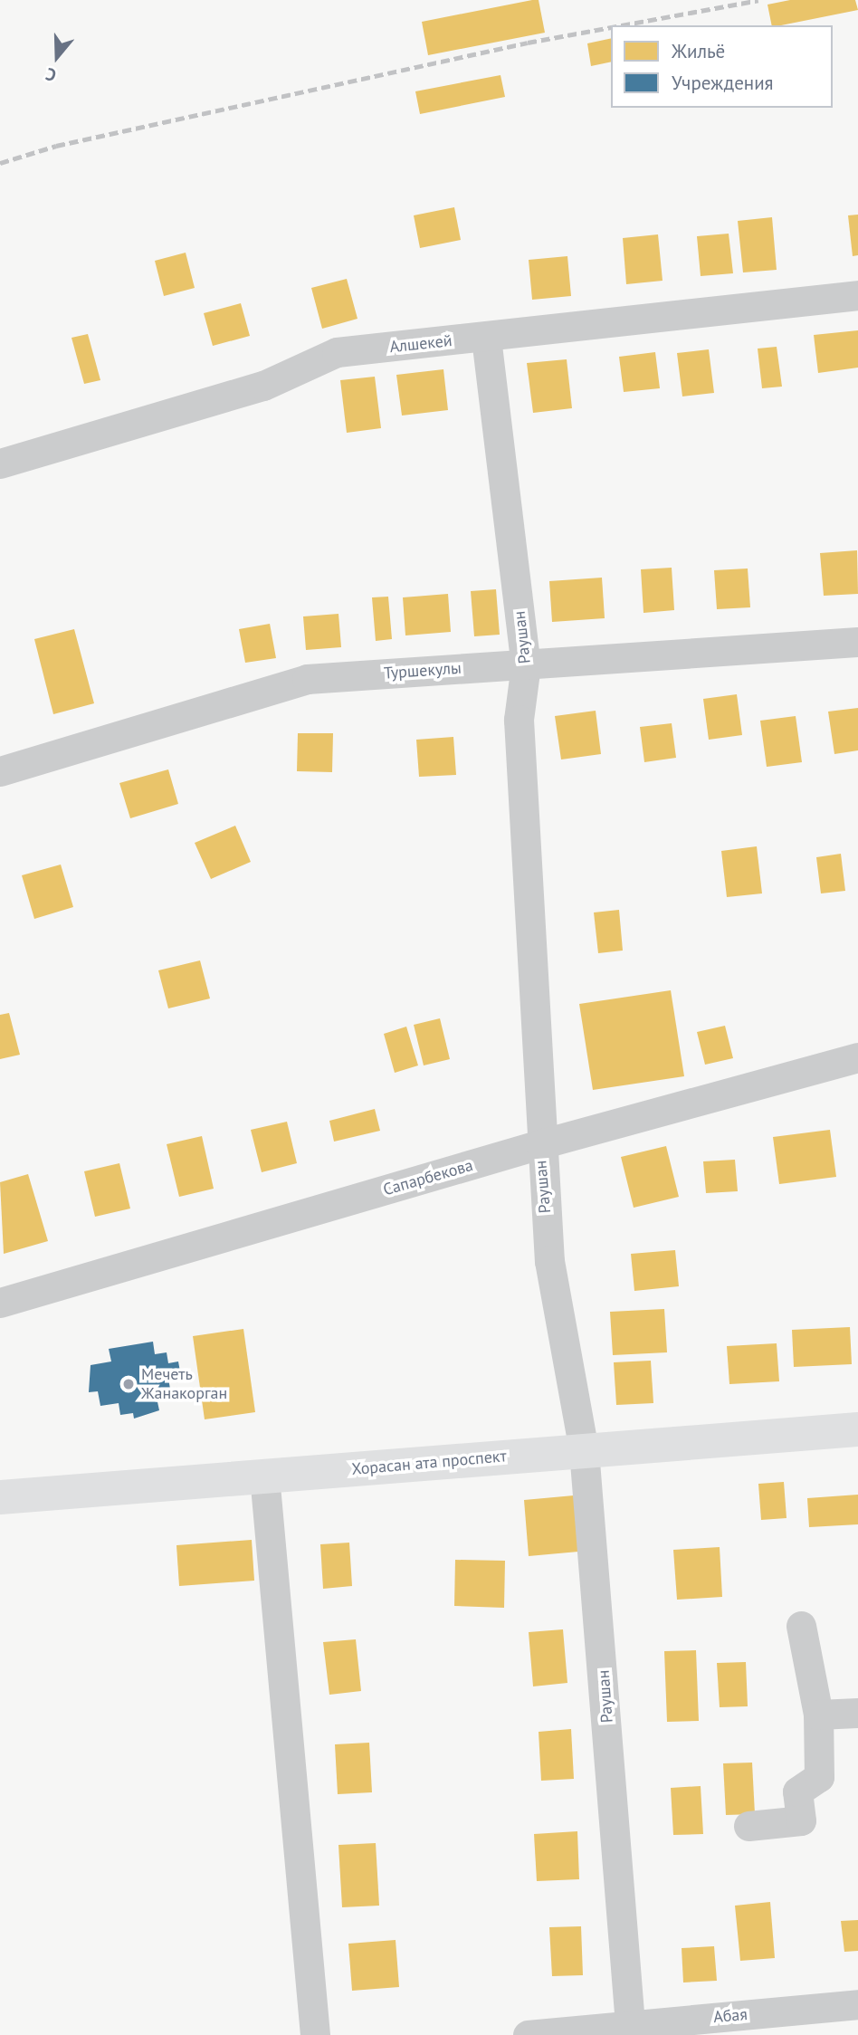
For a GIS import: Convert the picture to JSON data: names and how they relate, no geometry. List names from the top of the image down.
{
  "streets": {
    "main road": ["Хорасан ата проспект"],
    "street": [
      "Алшекей",
      "Раушан",
      "Туршекулы",
      "Сапарбекова",
      "Абая"
    ]
  },
  "crossings": [
    ["Алшекей", "Раушан"],
    ["Раушан", "Туршекулы"],
    ["Раушан", "Сапарбекова"],
    ["Раушан", "Хорасан ата проспект"],
    ["Раушан", "Абая"]
  ],
  "places": ["Мечеть Жанакорган"],
  "legend": ["Жильё", "Учреждения"],
  "north": "bottom"
}
